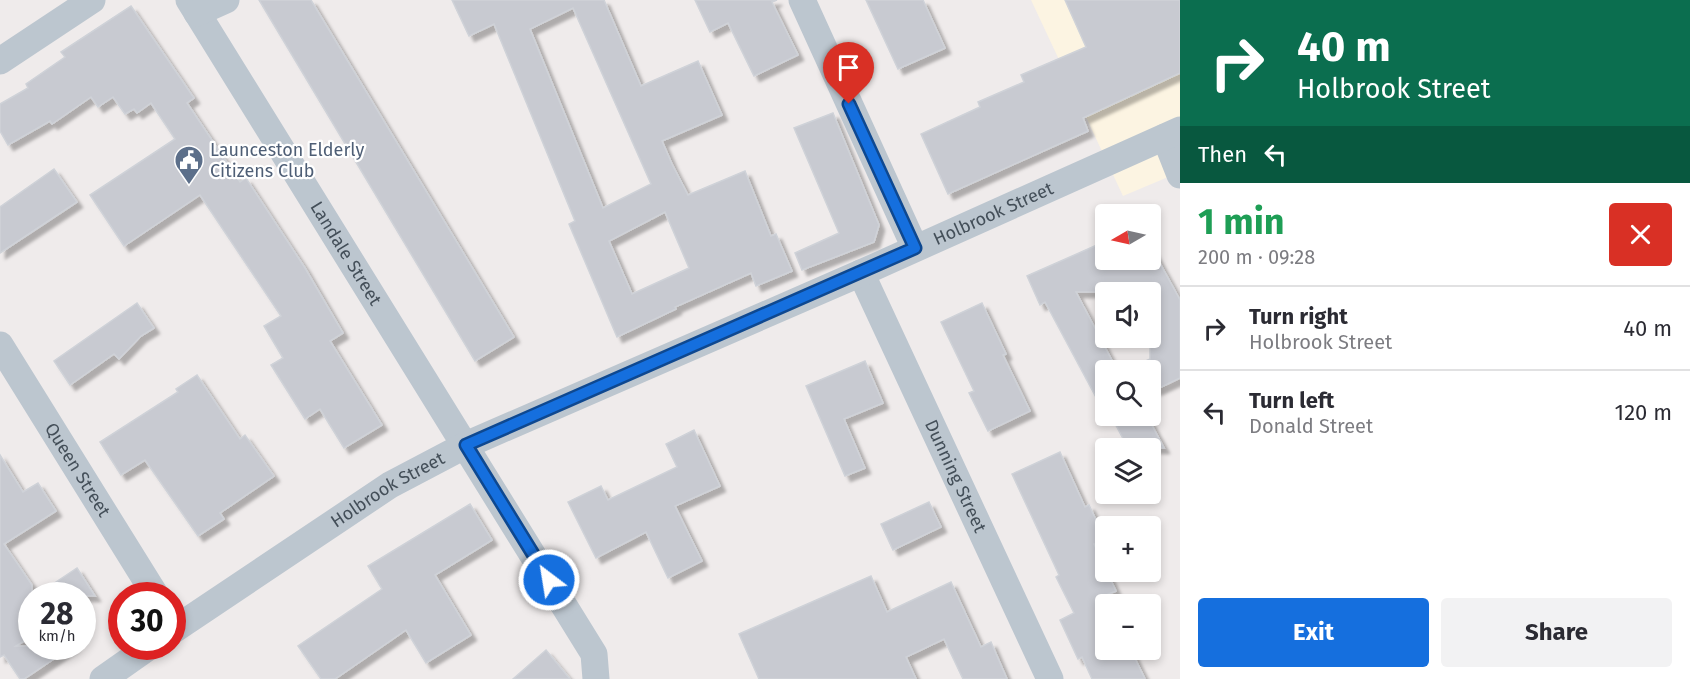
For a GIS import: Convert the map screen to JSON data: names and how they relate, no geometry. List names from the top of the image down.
{
  "streets": {
    "street": [
      "Holbrook Street",
      "Landale Street",
      "Queen Street",
      "Dunning Street"
    ]
  },
  "crossings": [
    ["Holbrook Street", "Landale Street"],
    ["Holbrook Street", "Dunning Street"]
  ],
  "places": {
    "public building": ["Launceston Elderly Citizens Club"]
  },
  "north": "left",
  "page": {
    "turn": ["40 m", "Holbrook Street"],
    "then": "Then",
    "heading": ["1 min", "200 m · 09:28"],
    "map_buttons": ["+", "−"],
    "list": [
      {
        "name": "Turn right",
        "note": "Holbrook Street",
        "value": "40 m"
      },
      {
        "name": "Turn left",
        "note": "Donald Street",
        "value": "120 m"
      }
    ],
    "speed": "28 km/h",
    "limit": "30",
    "buttons": ["Exit", "Share"]
  }
}
